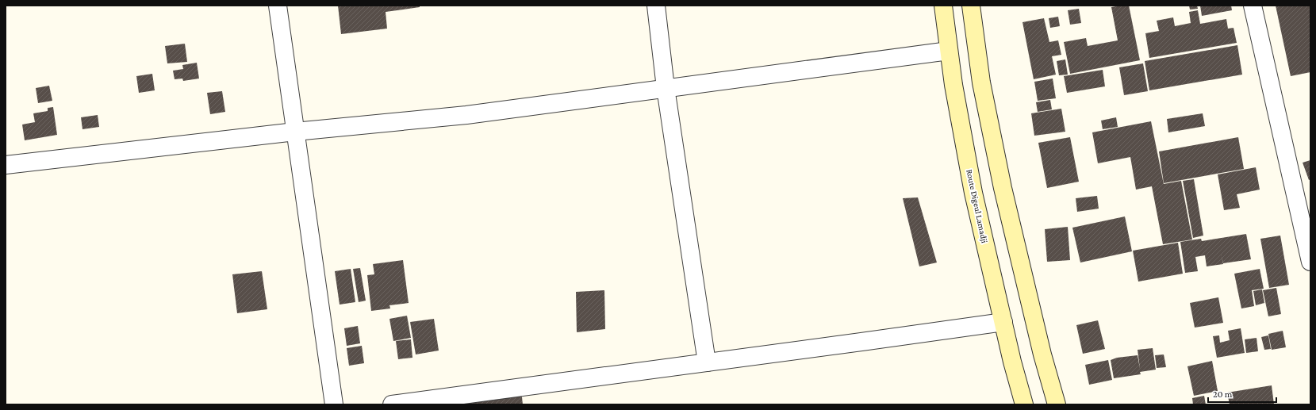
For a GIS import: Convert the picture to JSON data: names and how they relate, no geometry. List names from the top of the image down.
{
  "streets": {
    "main road": ["Route Digeul Lamadji"]
  },
  "scale_bar": "20 m"
}
